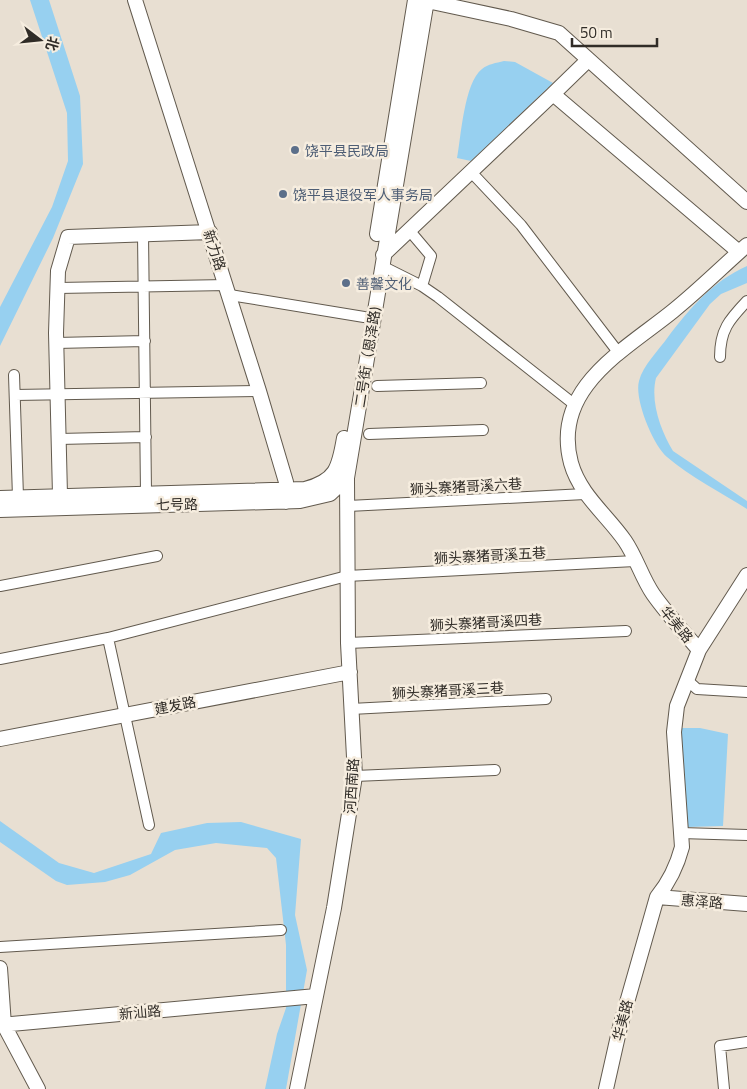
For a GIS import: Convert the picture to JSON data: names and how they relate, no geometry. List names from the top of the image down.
{
  "streets": {
    "street": [
      "新力路",
      "二号街（恩泽路)",
      "狮头寨猪哥溪六巷",
      "七号路",
      "狮头寨猪哥溪五巷",
      "狮头寨猪哥溪四巷",
      "华美路",
      "狮头寨猪哥溪三巷",
      "建发路",
      "河西南路",
      "惠泽路",
      "新汕路"
    ]
  },
  "crossings": [
    ["新力路", "七号路"],
    ["二号街（恩泽路)", "七号路"],
    ["二号街（恩泽路)", "河西南路"],
    ["狮头寨猪哥溪六巷", "华美路"],
    ["狮头寨猪哥溪六巷", "河西南路"],
    ["七号路", "河西南路"],
    ["狮头寨猪哥溪五巷", "华美路"],
    ["狮头寨猪哥溪五巷", "河西南路"],
    ["狮头寨猪哥溪四巷", "河西南路"],
    ["华美路", "惠泽路"],
    ["狮头寨猪哥溪三巷", "河西南路"],
    ["建发路", "河西南路"],
    ["河西南路", "新汕路"]
  ],
  "places": ["饶平县民政局", "饶平县退役军人事务局", "善馨文化"],
  "scale_bar": "50 m",
  "north": "right"
}
